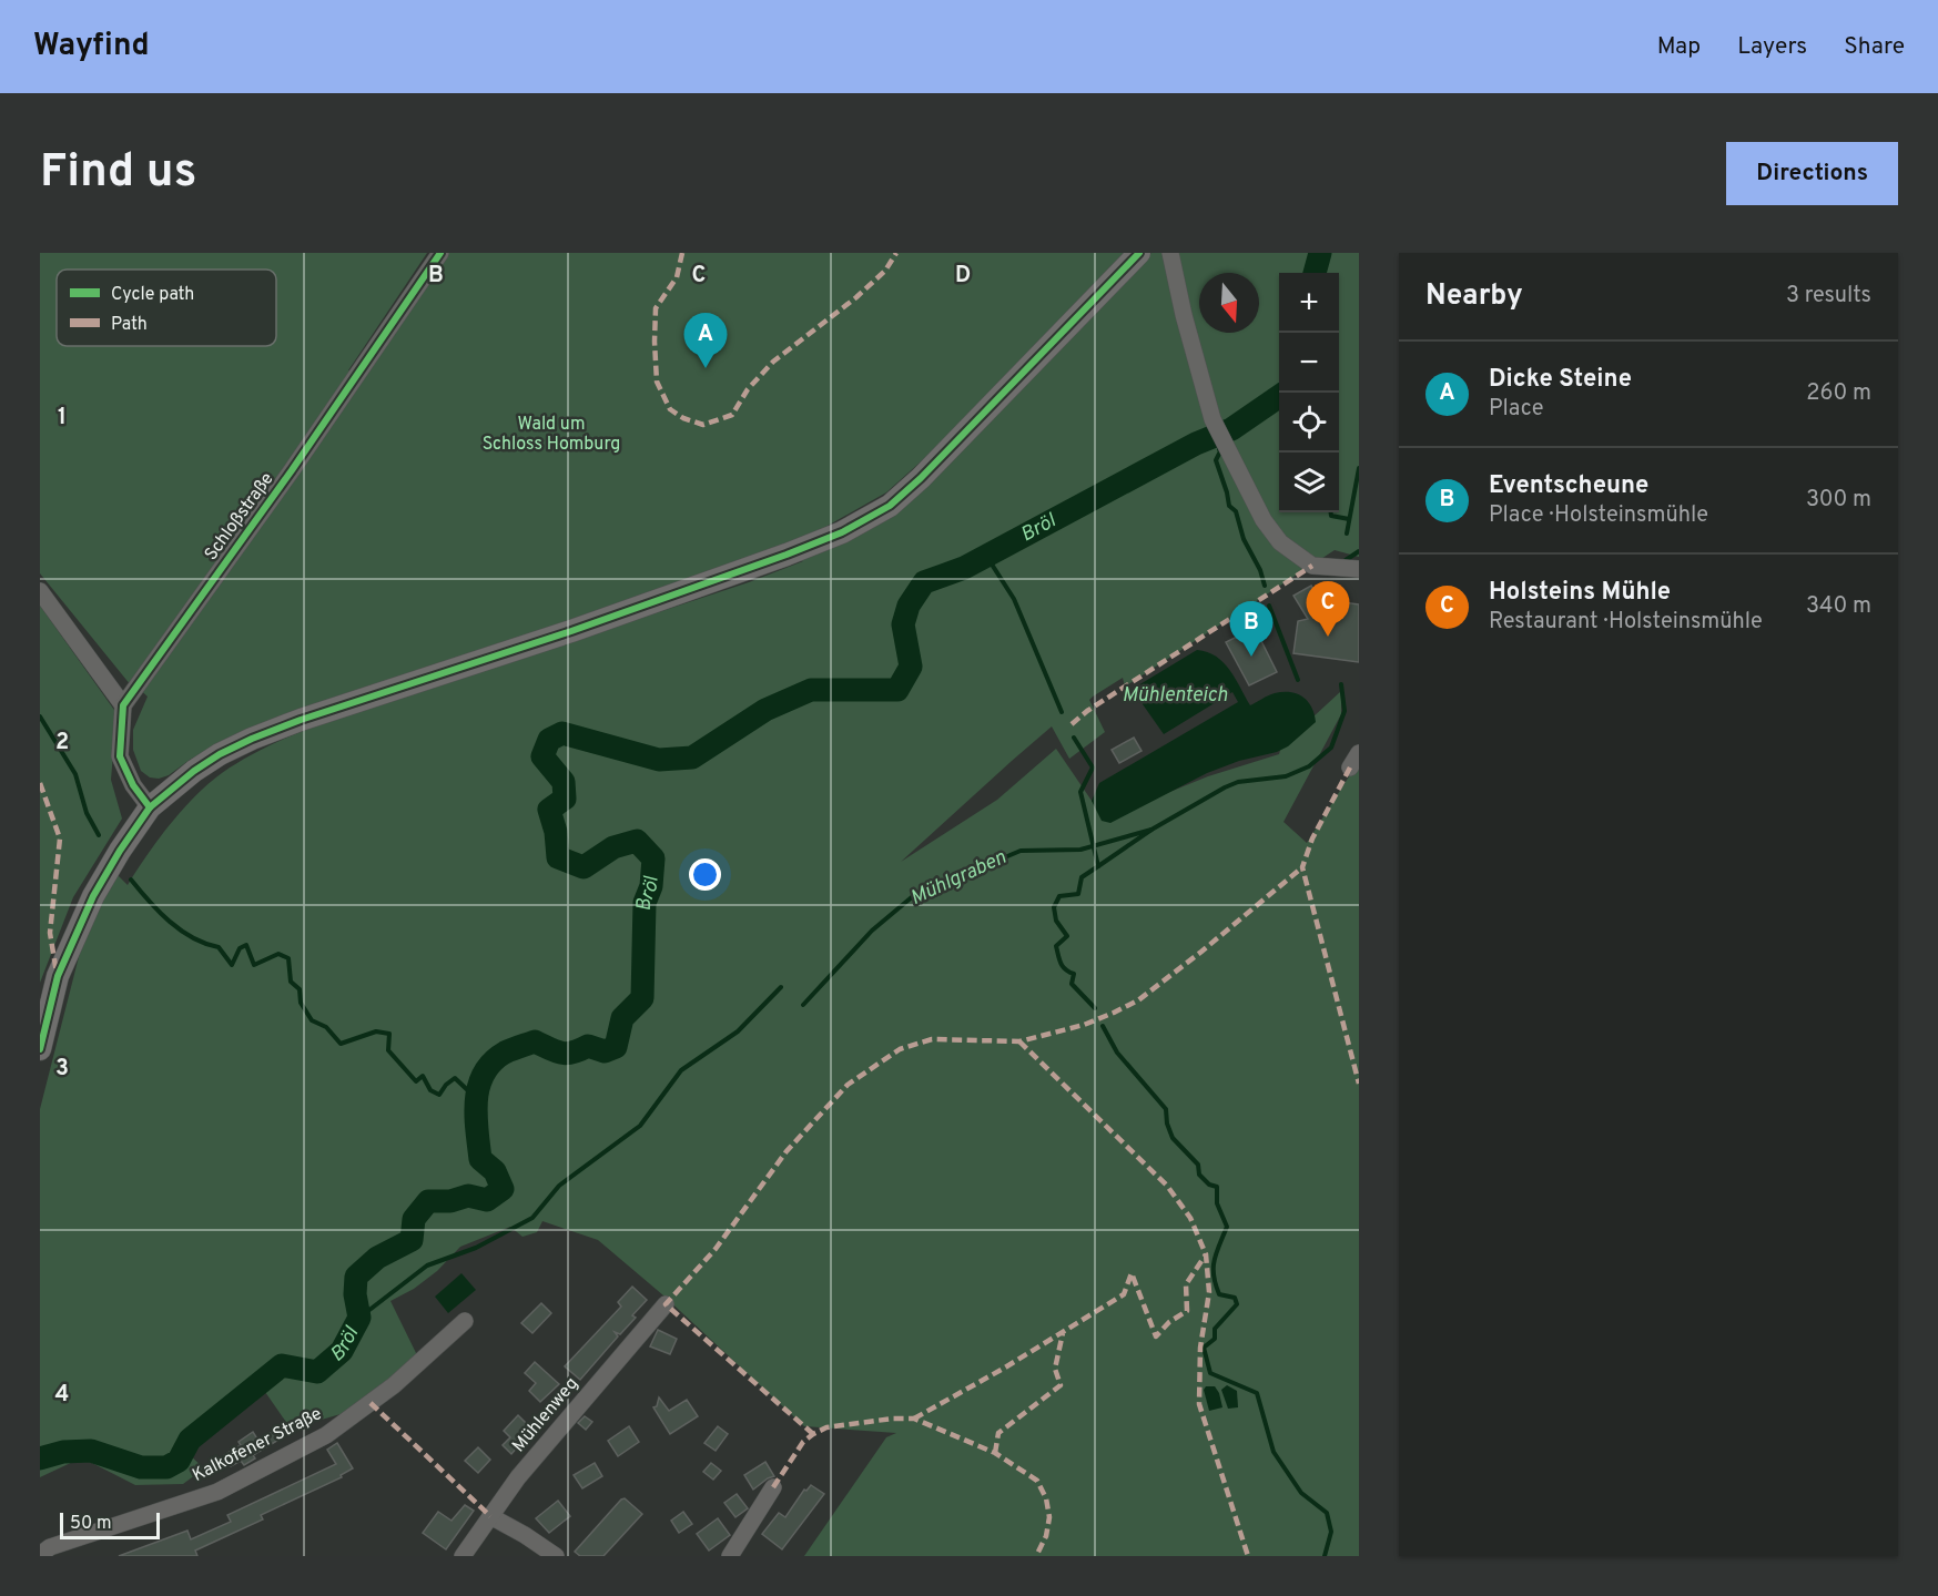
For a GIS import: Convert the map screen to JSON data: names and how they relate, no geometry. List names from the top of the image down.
{
  "streets": {
    "street": ["Schloßstraße", "Mühlenweg", "Kalkofener Straße"]
  },
  "water": ["Bröl", "Mühlenteich", "Mühlgraben"],
  "parks": ["Wald um Schloss Homburg"],
  "legend": ["Cycle path", "Path"],
  "scale_bar": "50 m",
  "north": "bottom",
  "page": {
    "header": "Wayfind",
    "nav": ["Map", "Layers", "Share"],
    "buttons": "Directions",
    "title": "Find us",
    "heading": ["Nearby", "3 results"],
    "map_buttons": ["+", "−"],
    "pins": ["A", "C", "B"],
    "list": [
      {
        "mark": "A",
        "name": "Dicke Steine",
        "note": "Place",
        "value": "260 m"
      },
      {
        "mark": "B",
        "name": "Eventscheune",
        "note": "Place · Holsteinsmühle",
        "value": "300 m"
      },
      {
        "mark": "C",
        "name": "Holsteins Mühle",
        "note": "Restaurant · Holsteinsmühle",
        "value": "340 m"
      }
    ],
    "scale": "50 m"
  },
  "grid": {
    "columns": ["B", "C", "D"],
    "rows": [
      "1",
      "2",
      "3",
      "4"
    ]
  }
}
